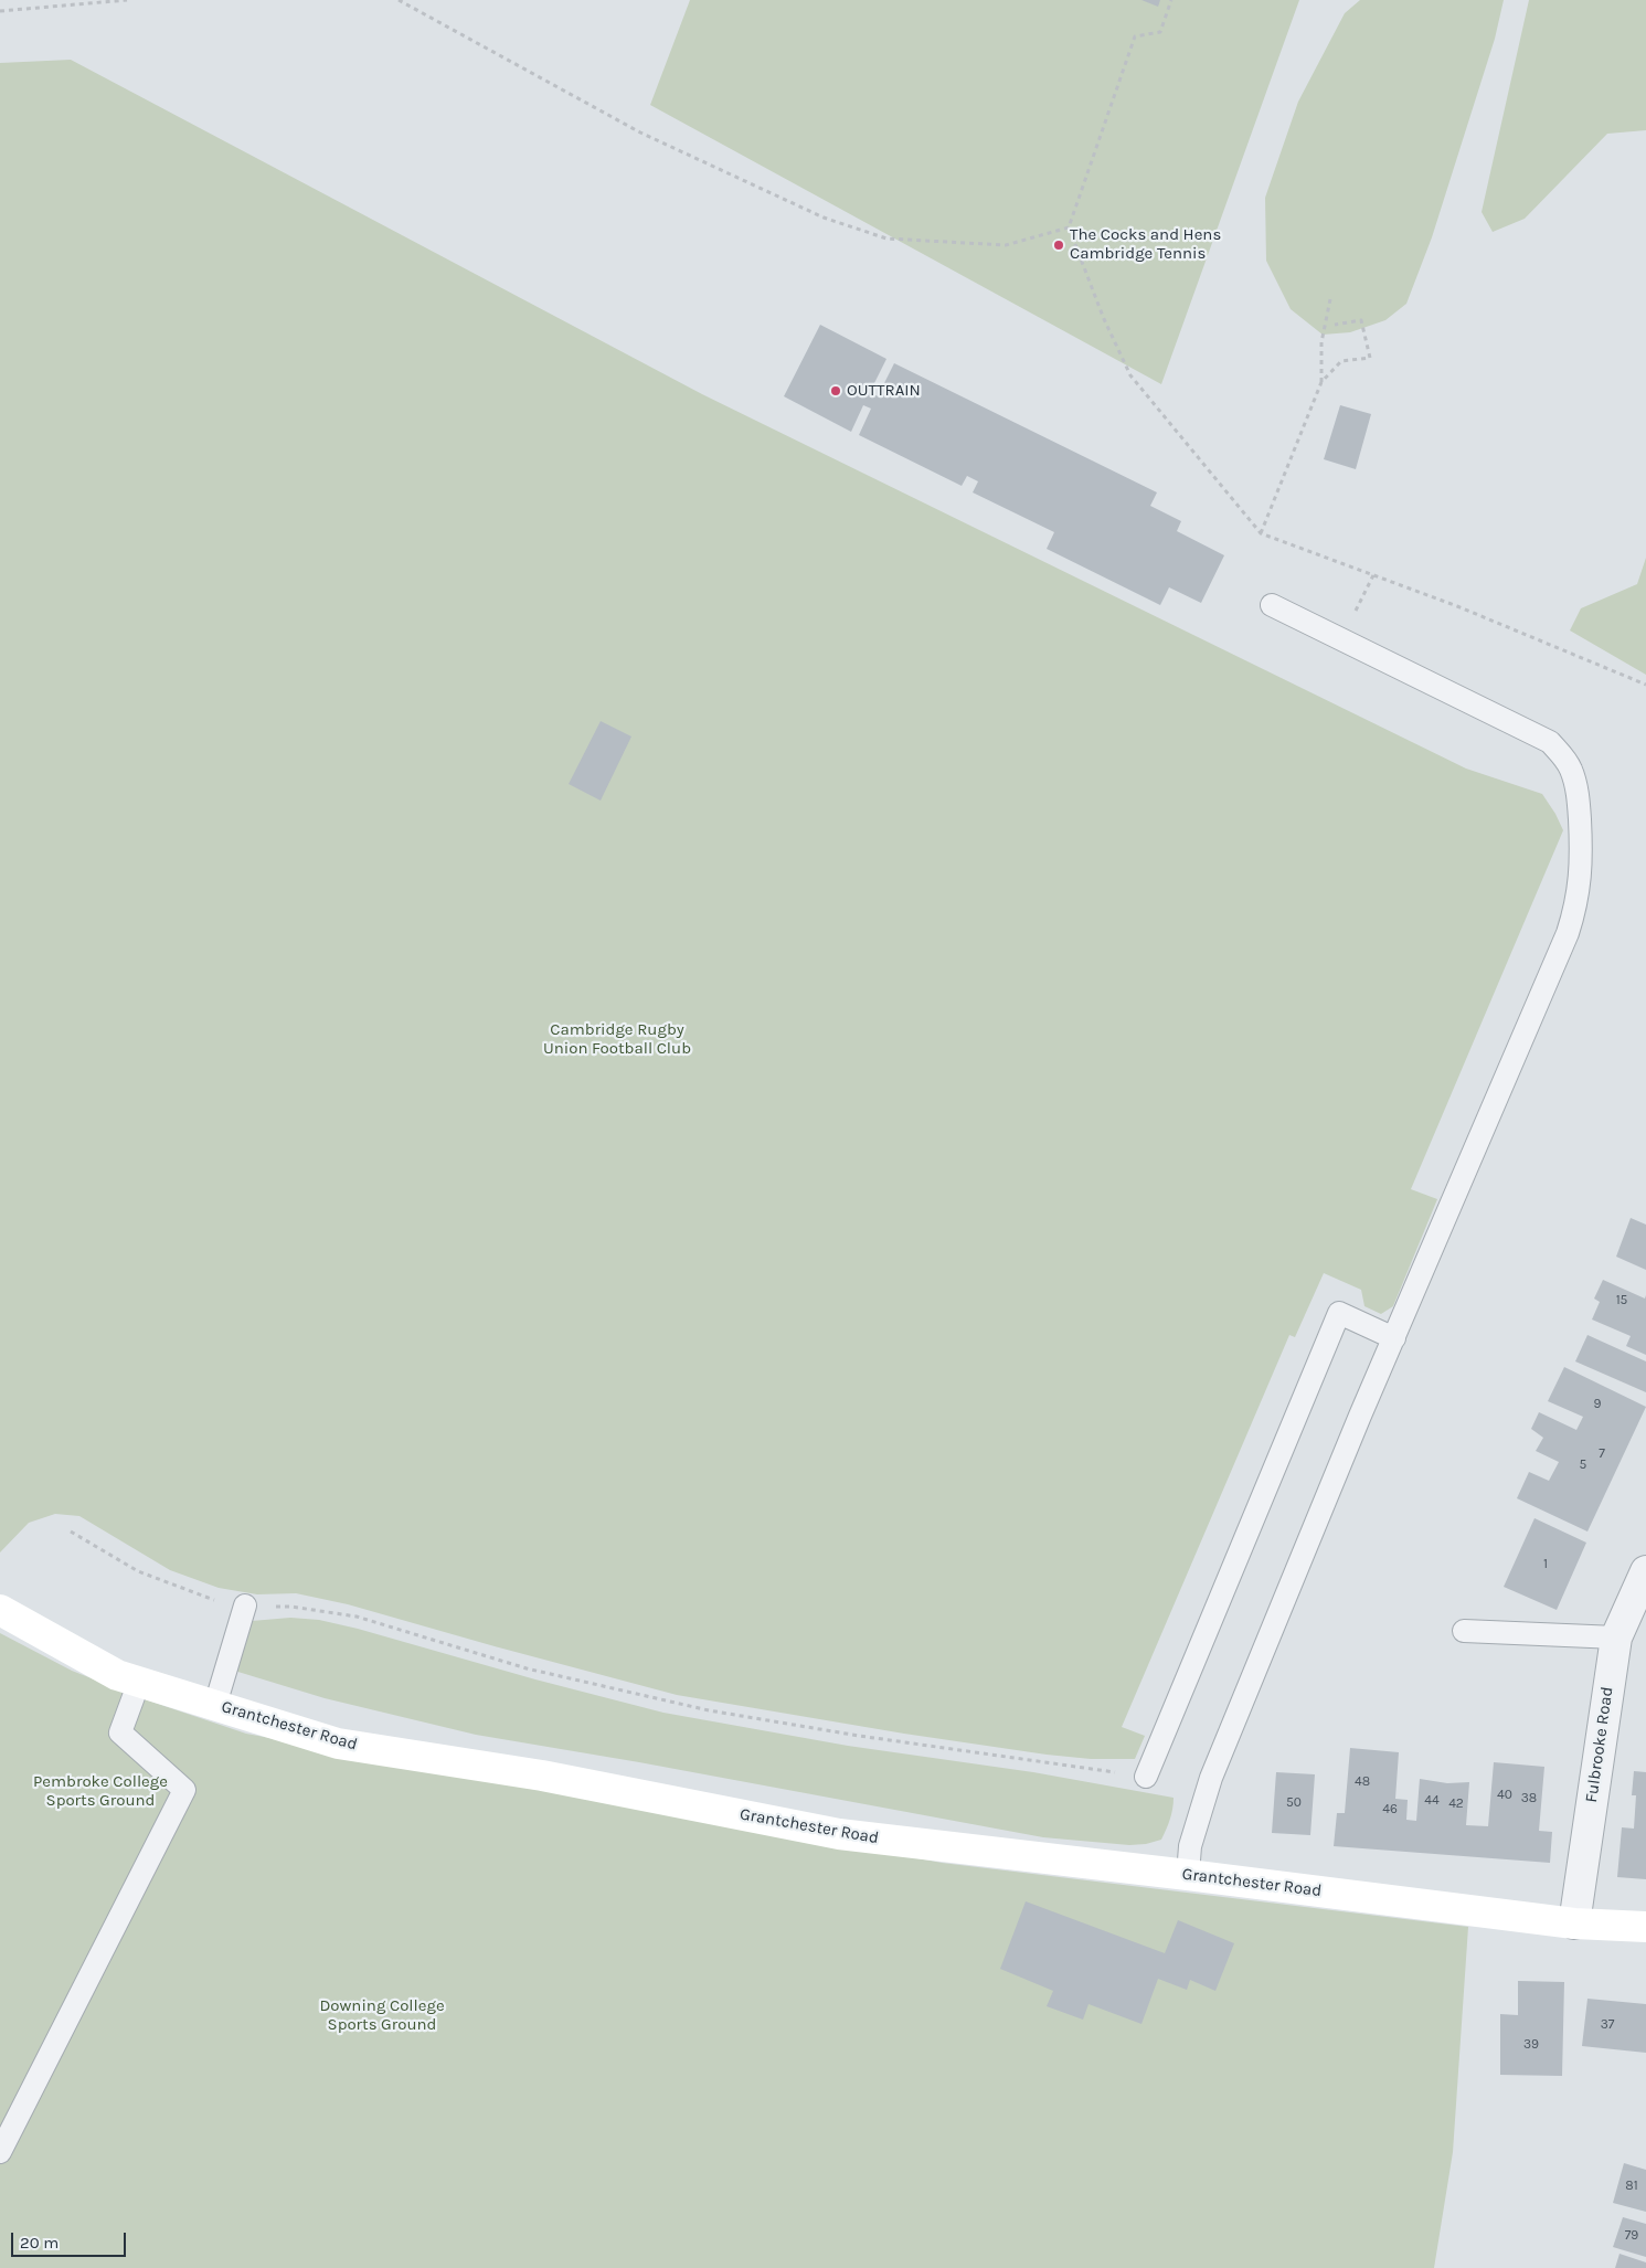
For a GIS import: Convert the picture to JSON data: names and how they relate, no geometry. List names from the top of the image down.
{
  "streets": {
    "street": ["Grantchester Road", "Fulbrooke Road"]
  },
  "crossings": [
    ["Grantchester Road", "Fulbrooke Road"]
  ],
  "parks": ["Cambridge Rugby Union Football Club", "Pembroke College Sports Ground", "Downing College Sports Ground"],
  "places": ["The Cocks and Hens Cambridge Tennis", "OUTTRAIN"],
  "house_numbers": [
    "15",
    "9",
    "7",
    "5",
    "1",
    "48",
    "40",
    "38",
    "44",
    "50",
    "42",
    "46",
    "37",
    "39",
    "81",
    "79"
  ],
  "scale_bar": "20 m"
}
